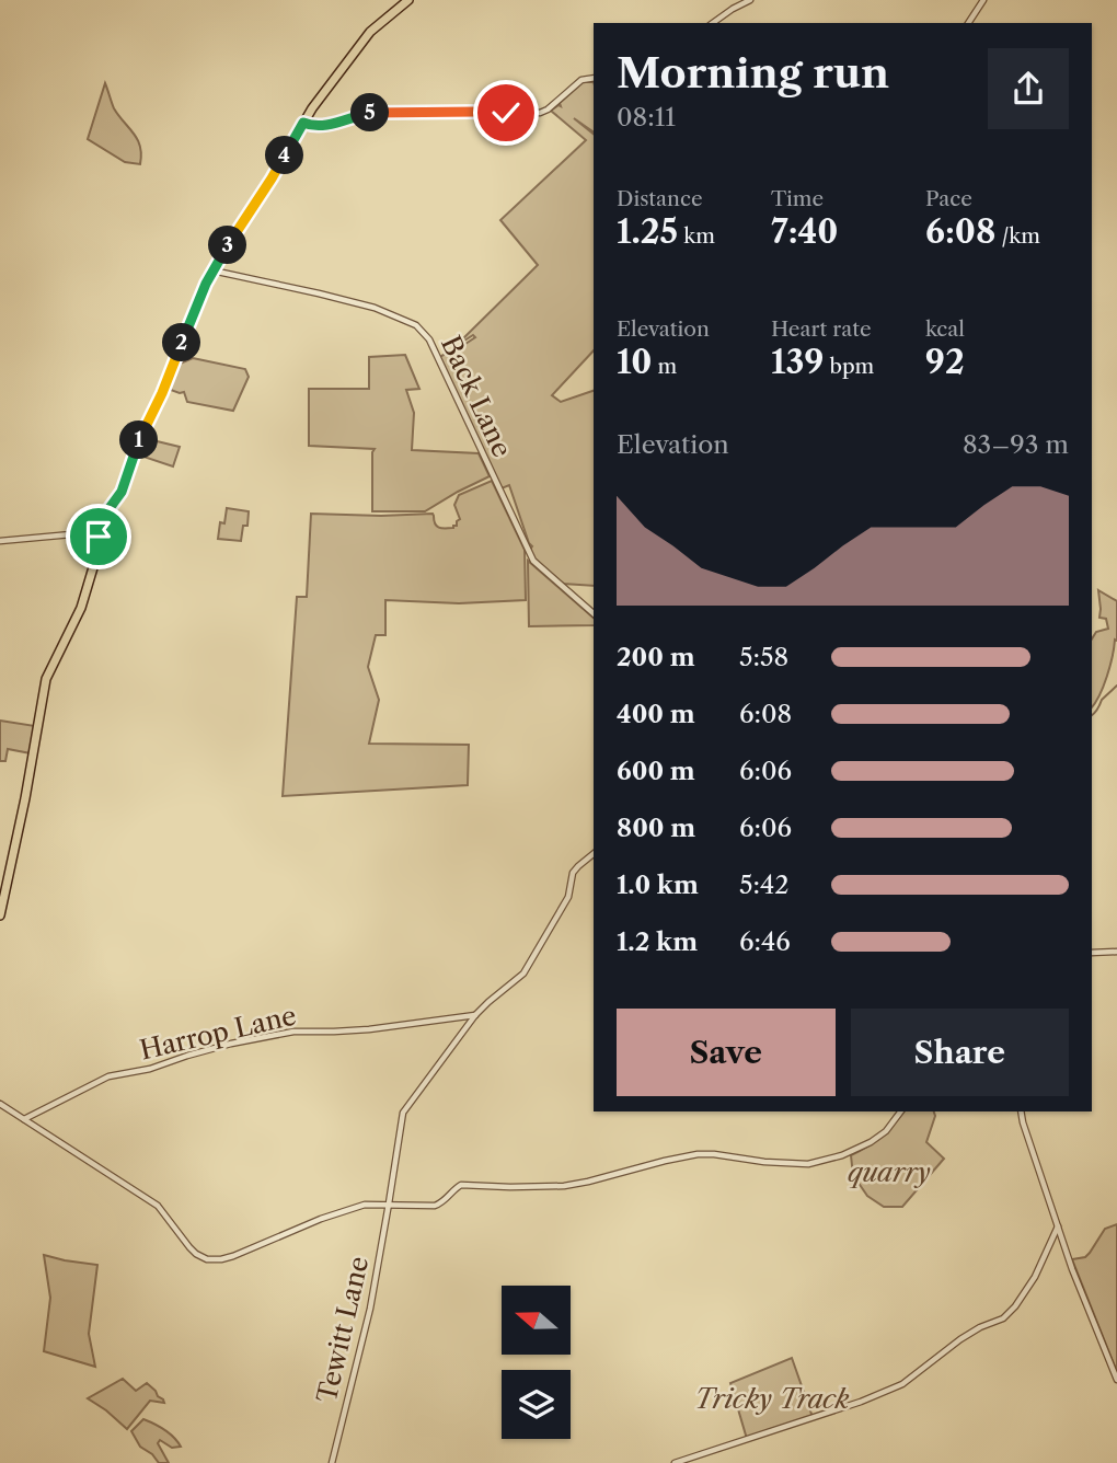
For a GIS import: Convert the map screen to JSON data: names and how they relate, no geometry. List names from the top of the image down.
{
  "streets": {
    "street": ["Back Lane", "Harrop Lane", "Tewitt Lane"]
  },
  "crossings": [
    ["Harrop Lane", "Tewitt Lane"]
  ],
  "parks": ["quarry", "Tricky Track"],
  "north": "left",
  "page": {
    "heading": ["Morning run", "08:11"],
    "pins": [
      "5",
      "4",
      "3",
      "2",
      "1"
    ],
    "stats": [
      ["Distance", "1.25 km"],
      ["Time", "7:40"],
      ["Pace", "6:08 /km"],
      ["Elevation", "10 m"],
      ["Heart rate", "139 bpm"],
      ["kcal", "92"]
    ],
    "chart": ["Elevation", "83–93 m"],
    "list": [
      {
        "name": "200 m",
        "note": "5:58"
      },
      {
        "name": "400 m",
        "note": "6:08"
      },
      {
        "name": "600 m",
        "note": "6:06"
      },
      {
        "name": "800 m",
        "note": "6:06"
      },
      {
        "name": "1.0 km",
        "note": "5:42"
      },
      {
        "name": "1.2 km",
        "note": "6:46"
      }
    ],
    "buttons": ["Save", "Share"]
  }
}
